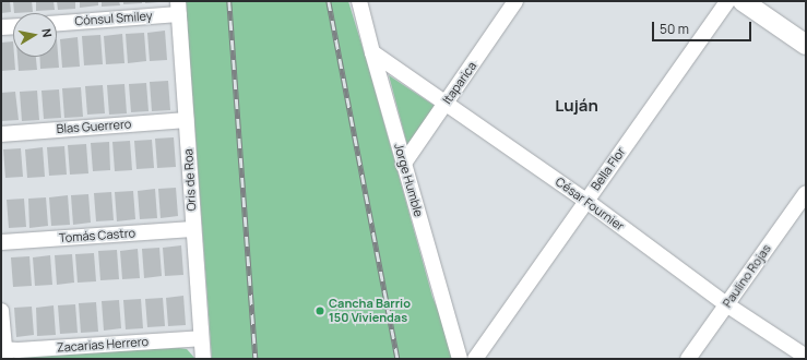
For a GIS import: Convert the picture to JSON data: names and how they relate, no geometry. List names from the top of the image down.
{
  "streets": {
    "street": [
      "Cónsul Smiley",
      "Itaparica",
      "Blas Guerrero",
      "Bella Flor",
      "Oris de Roa",
      "Jorge Humble",
      "César Fournier",
      "Tomás Castro",
      "Paulino Rojas",
      "Zacarias Herrero"
    ]
  },
  "crossings": [
    ["Cónsul Smiley", "Oris de Roa"],
    ["Itaparica", "Jorge Humble"],
    ["Itaparica", "César Fournier"],
    ["Blas Guerrero", "Oris de Roa"],
    ["Bella Flor", "César Fournier"],
    ["Oris de Roa", "Tomás Castro"],
    ["Oris de Roa", "Zacarias Herrero"],
    ["Jorge Humble", "César Fournier"],
    ["César Fournier", "Paulino Rojas"]
  ],
  "districts": ["Luján"],
  "places": ["Cancha Barrio 150 Viviendas"],
  "scale_bar": "50 m",
  "north": "right"
}
